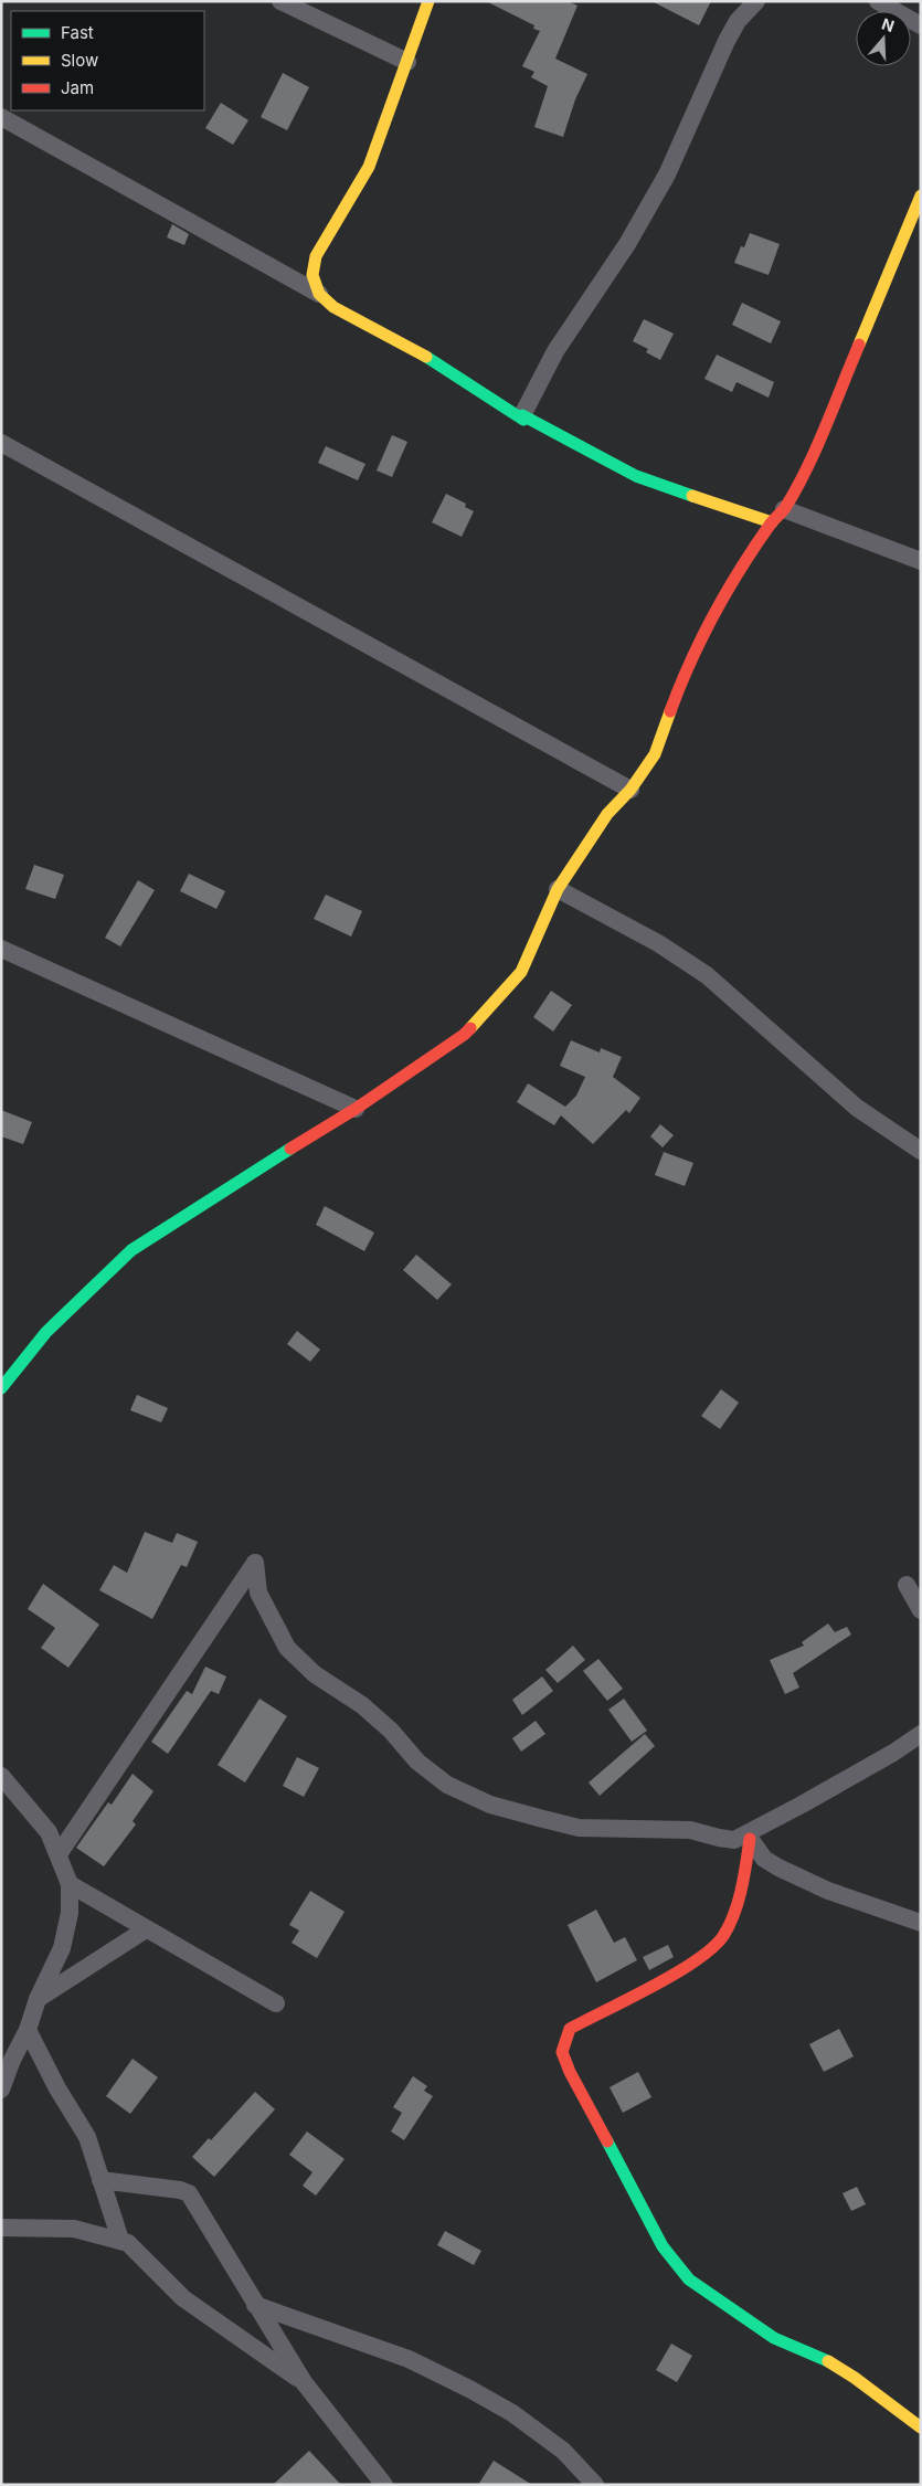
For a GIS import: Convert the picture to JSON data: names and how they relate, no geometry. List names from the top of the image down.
{
  "legend": ["Fast", "Slow", "Jam"],
  "north": "top"
}
